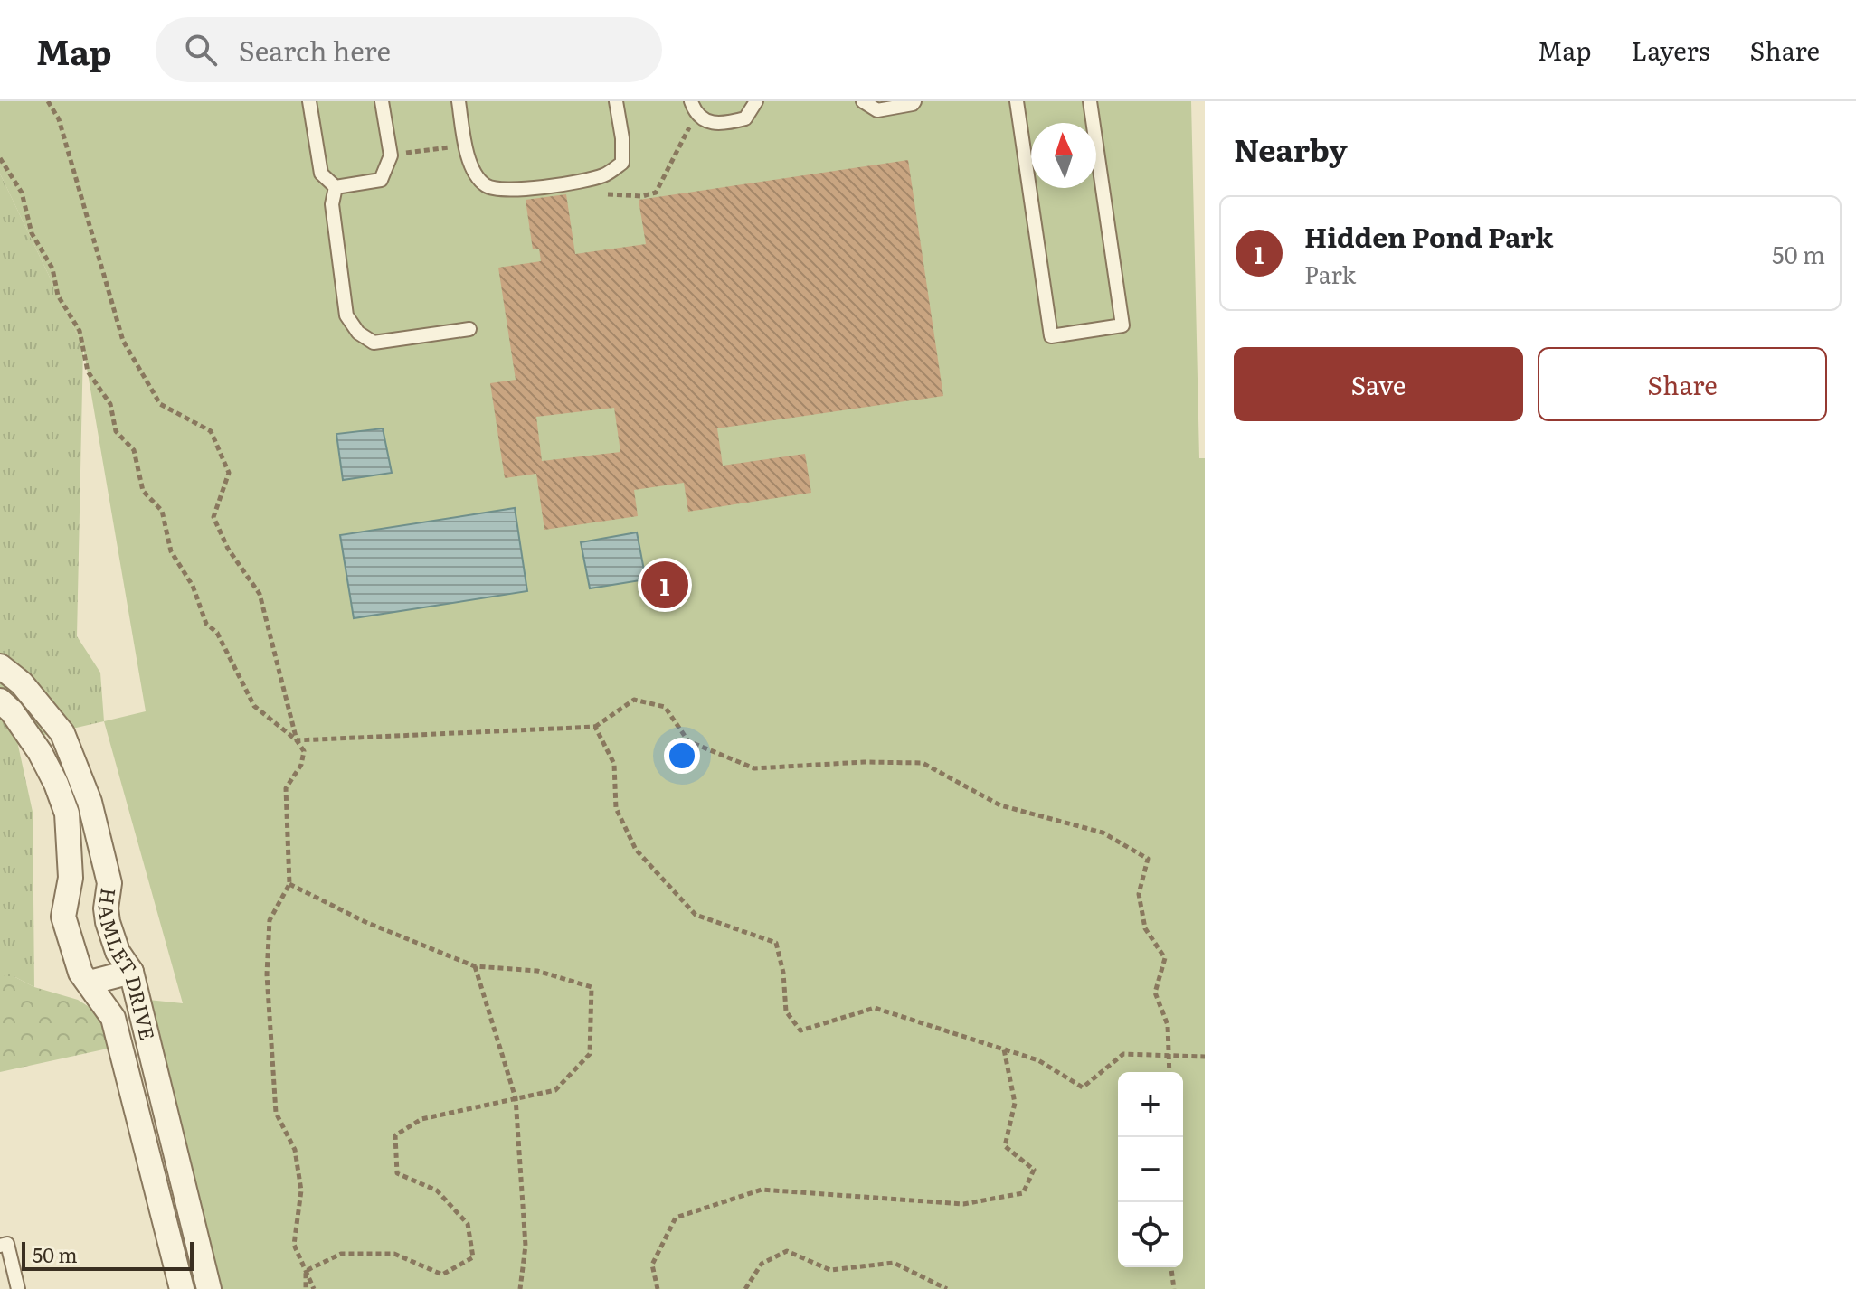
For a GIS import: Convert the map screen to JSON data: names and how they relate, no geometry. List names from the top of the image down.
{
  "streets": {
    "street": ["HAMLET DRIVE"]
  },
  "scale_bar": "50 m",
  "north": "top",
  "page": {
    "header": "Map",
    "search": "Search here",
    "nav": ["Map", "Layers", "Share"],
    "heading": "Nearby",
    "list": [
      {
        "mark": "1",
        "name": "Hidden Pond Park",
        "note": "Park",
        "value": "50 m"
      }
    ],
    "buttons": ["Save", "Share"],
    "pins": "1",
    "map_buttons": ["+", "−"],
    "scale": "50 m"
  }
}
